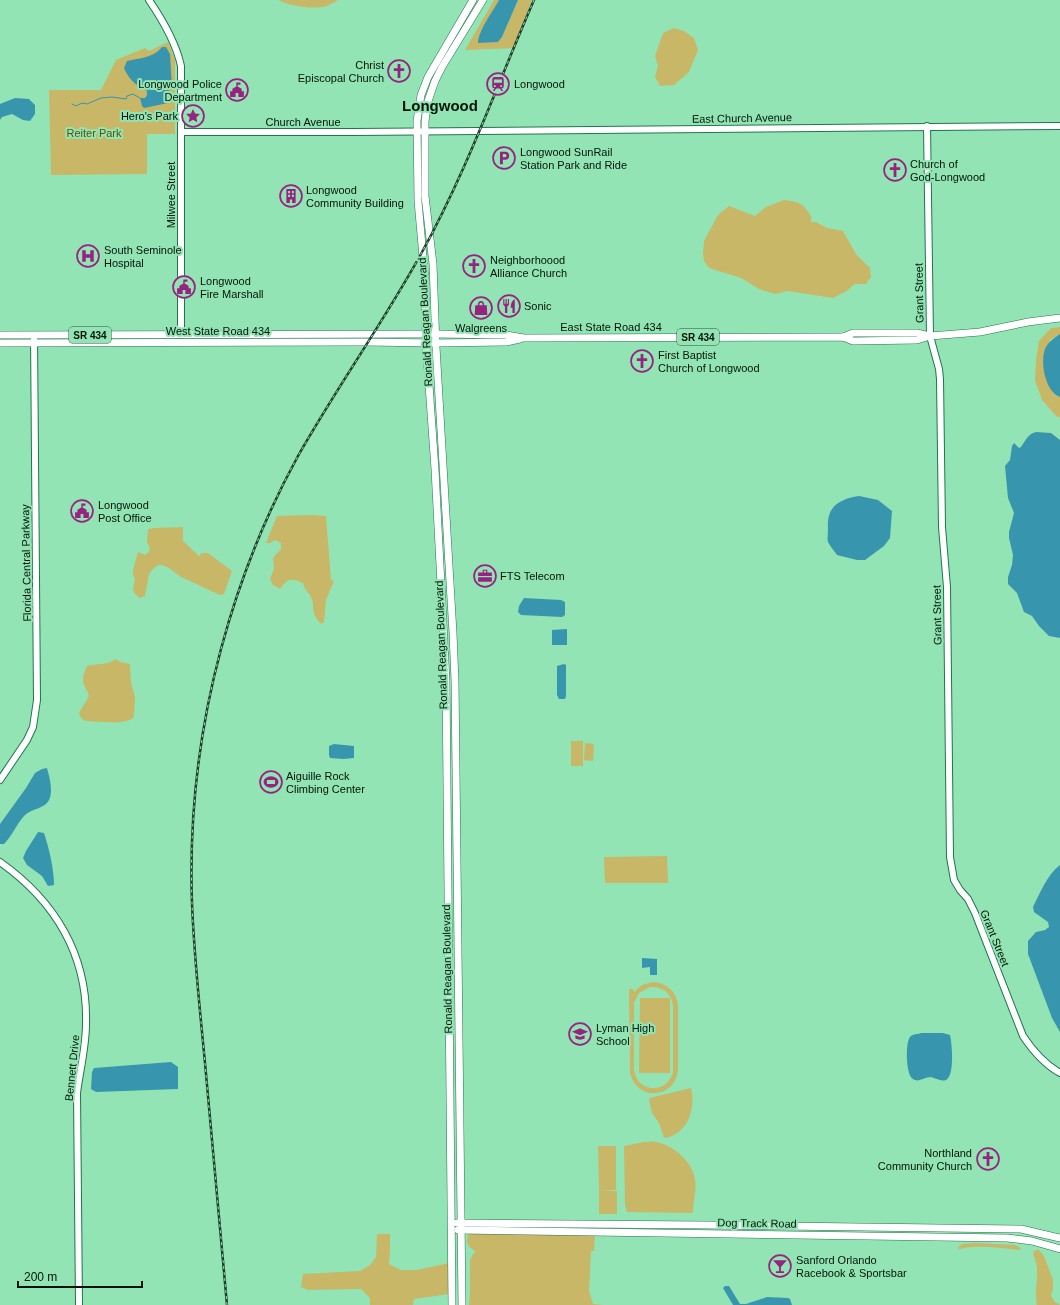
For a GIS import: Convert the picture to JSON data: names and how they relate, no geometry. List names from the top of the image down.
{
  "streets": {
    "main road": [
      "Ronald Reagan Boulevard",
      "East State Road 434",
      "West State Road 434",
      "SR 434",
      "Dog Track Road"
    ],
    "street": [
      "East Church Avenue",
      "Church Avenue",
      "Milwee Street",
      "Grant Street",
      "Florida Central Parkway",
      "Bennett Drive"
    ]
  },
  "crossings": [
    ["East Church Avenue", "Church Avenue"],
    ["East Church Avenue", "Grant Street"],
    ["East Church Avenue", "Ronald Reagan Boulevard"],
    ["Church Avenue", "Milwee Street"],
    ["Church Avenue", "Ronald Reagan Boulevard"],
    ["Milwee Street", "West State Road 434"],
    ["Grant Street", "East State Road 434"],
    ["Grant Street", "SR 434"],
    ["Ronald Reagan Boulevard", "East State Road 434"],
    ["Ronald Reagan Boulevard", "West State Road 434"],
    ["Ronald Reagan Boulevard", "Dog Track Road"],
    ["East State Road 434", "West State Road 434"],
    ["East State Road 434", "SR 434"],
    ["West State Road 434", "Florida Central Parkway"]
  ],
  "districts": ["Longwood"],
  "parks": ["Reiter Park"],
  "places": {
    "church": [
      "Christ Episcopal Church",
      "Church of God-Longwood",
      "Neighborhoood Alliance Church",
      "First Baptist Church of Longwood",
      "Northland Community Church"
    ],
    "station": ["Longwood"],
    "public building": ["Longwood Police Department", "Longwood Fire Marshall", "Longwood Post Office"],
    "place": ["Hero's Park"],
    "parking": ["Longwood SunRail Station Park and Ride"],
    "building": ["Longwood Community Building"],
    "hospital": ["South Seminole Hospital"],
    "restaurant": ["Sonic"],
    "shop": ["Walgreens"],
    "office": ["FTS Telecom"],
    "sports": ["Aiguille Rock Climbing Center"],
    "school or university": ["Lyman High School"],
    "bar": ["Sanford Orlando Racebook & Sportsbar"]
  },
  "scale_bar": "200 m"
}
